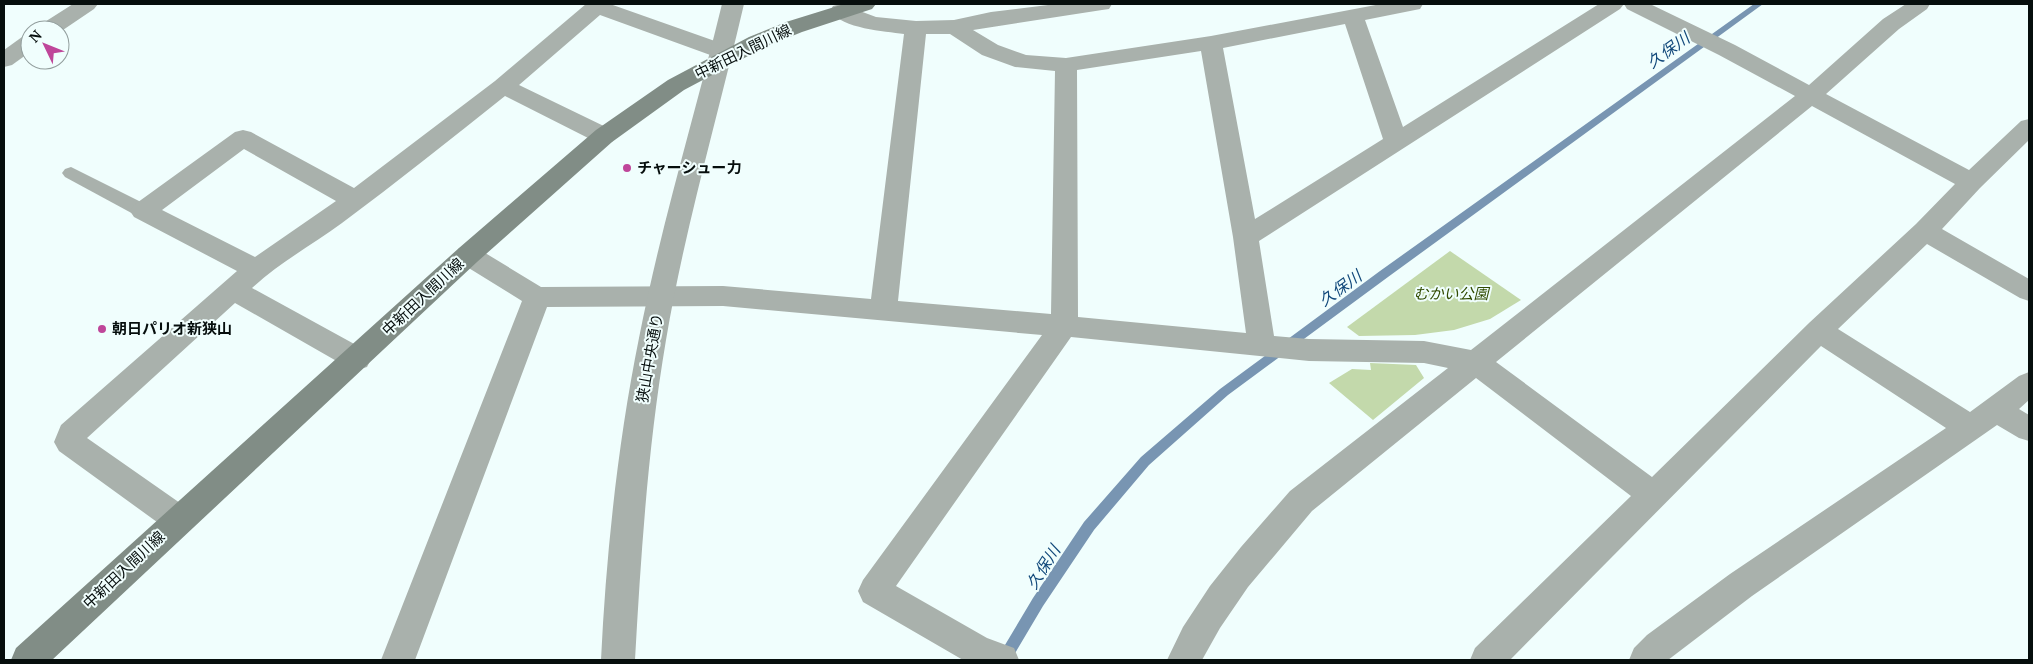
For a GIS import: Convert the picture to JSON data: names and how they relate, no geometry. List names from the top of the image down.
{
  "streets": {
    "main road": ["中新田入間川線"],
    "street": ["狭山中央通り"]
  },
  "crossings": [
    ["中新田入間川線", "狭山中央通り"]
  ],
  "water": ["久保川"],
  "parks": ["むかい公園"],
  "places": ["チャーシュー力", "朝日パリオ新狭山"],
  "north": "top left"
}
